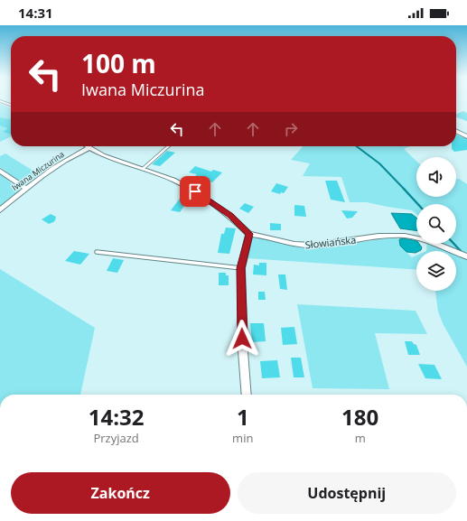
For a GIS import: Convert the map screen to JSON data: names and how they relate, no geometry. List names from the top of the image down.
{
  "streets": {
    "street": ["Iwana Miczurina", "Słowiańska"]
  },
  "page": {
    "status": "14:31",
    "turn": ["100 m", "Iwana Miczurina"],
    "eta": [
      "14:32",
      "Przyjazd",
      "1",
      "min",
      "180",
      "m"
    ],
    "buttons": ["Zakończ", "Udostępnij"]
  }
}
